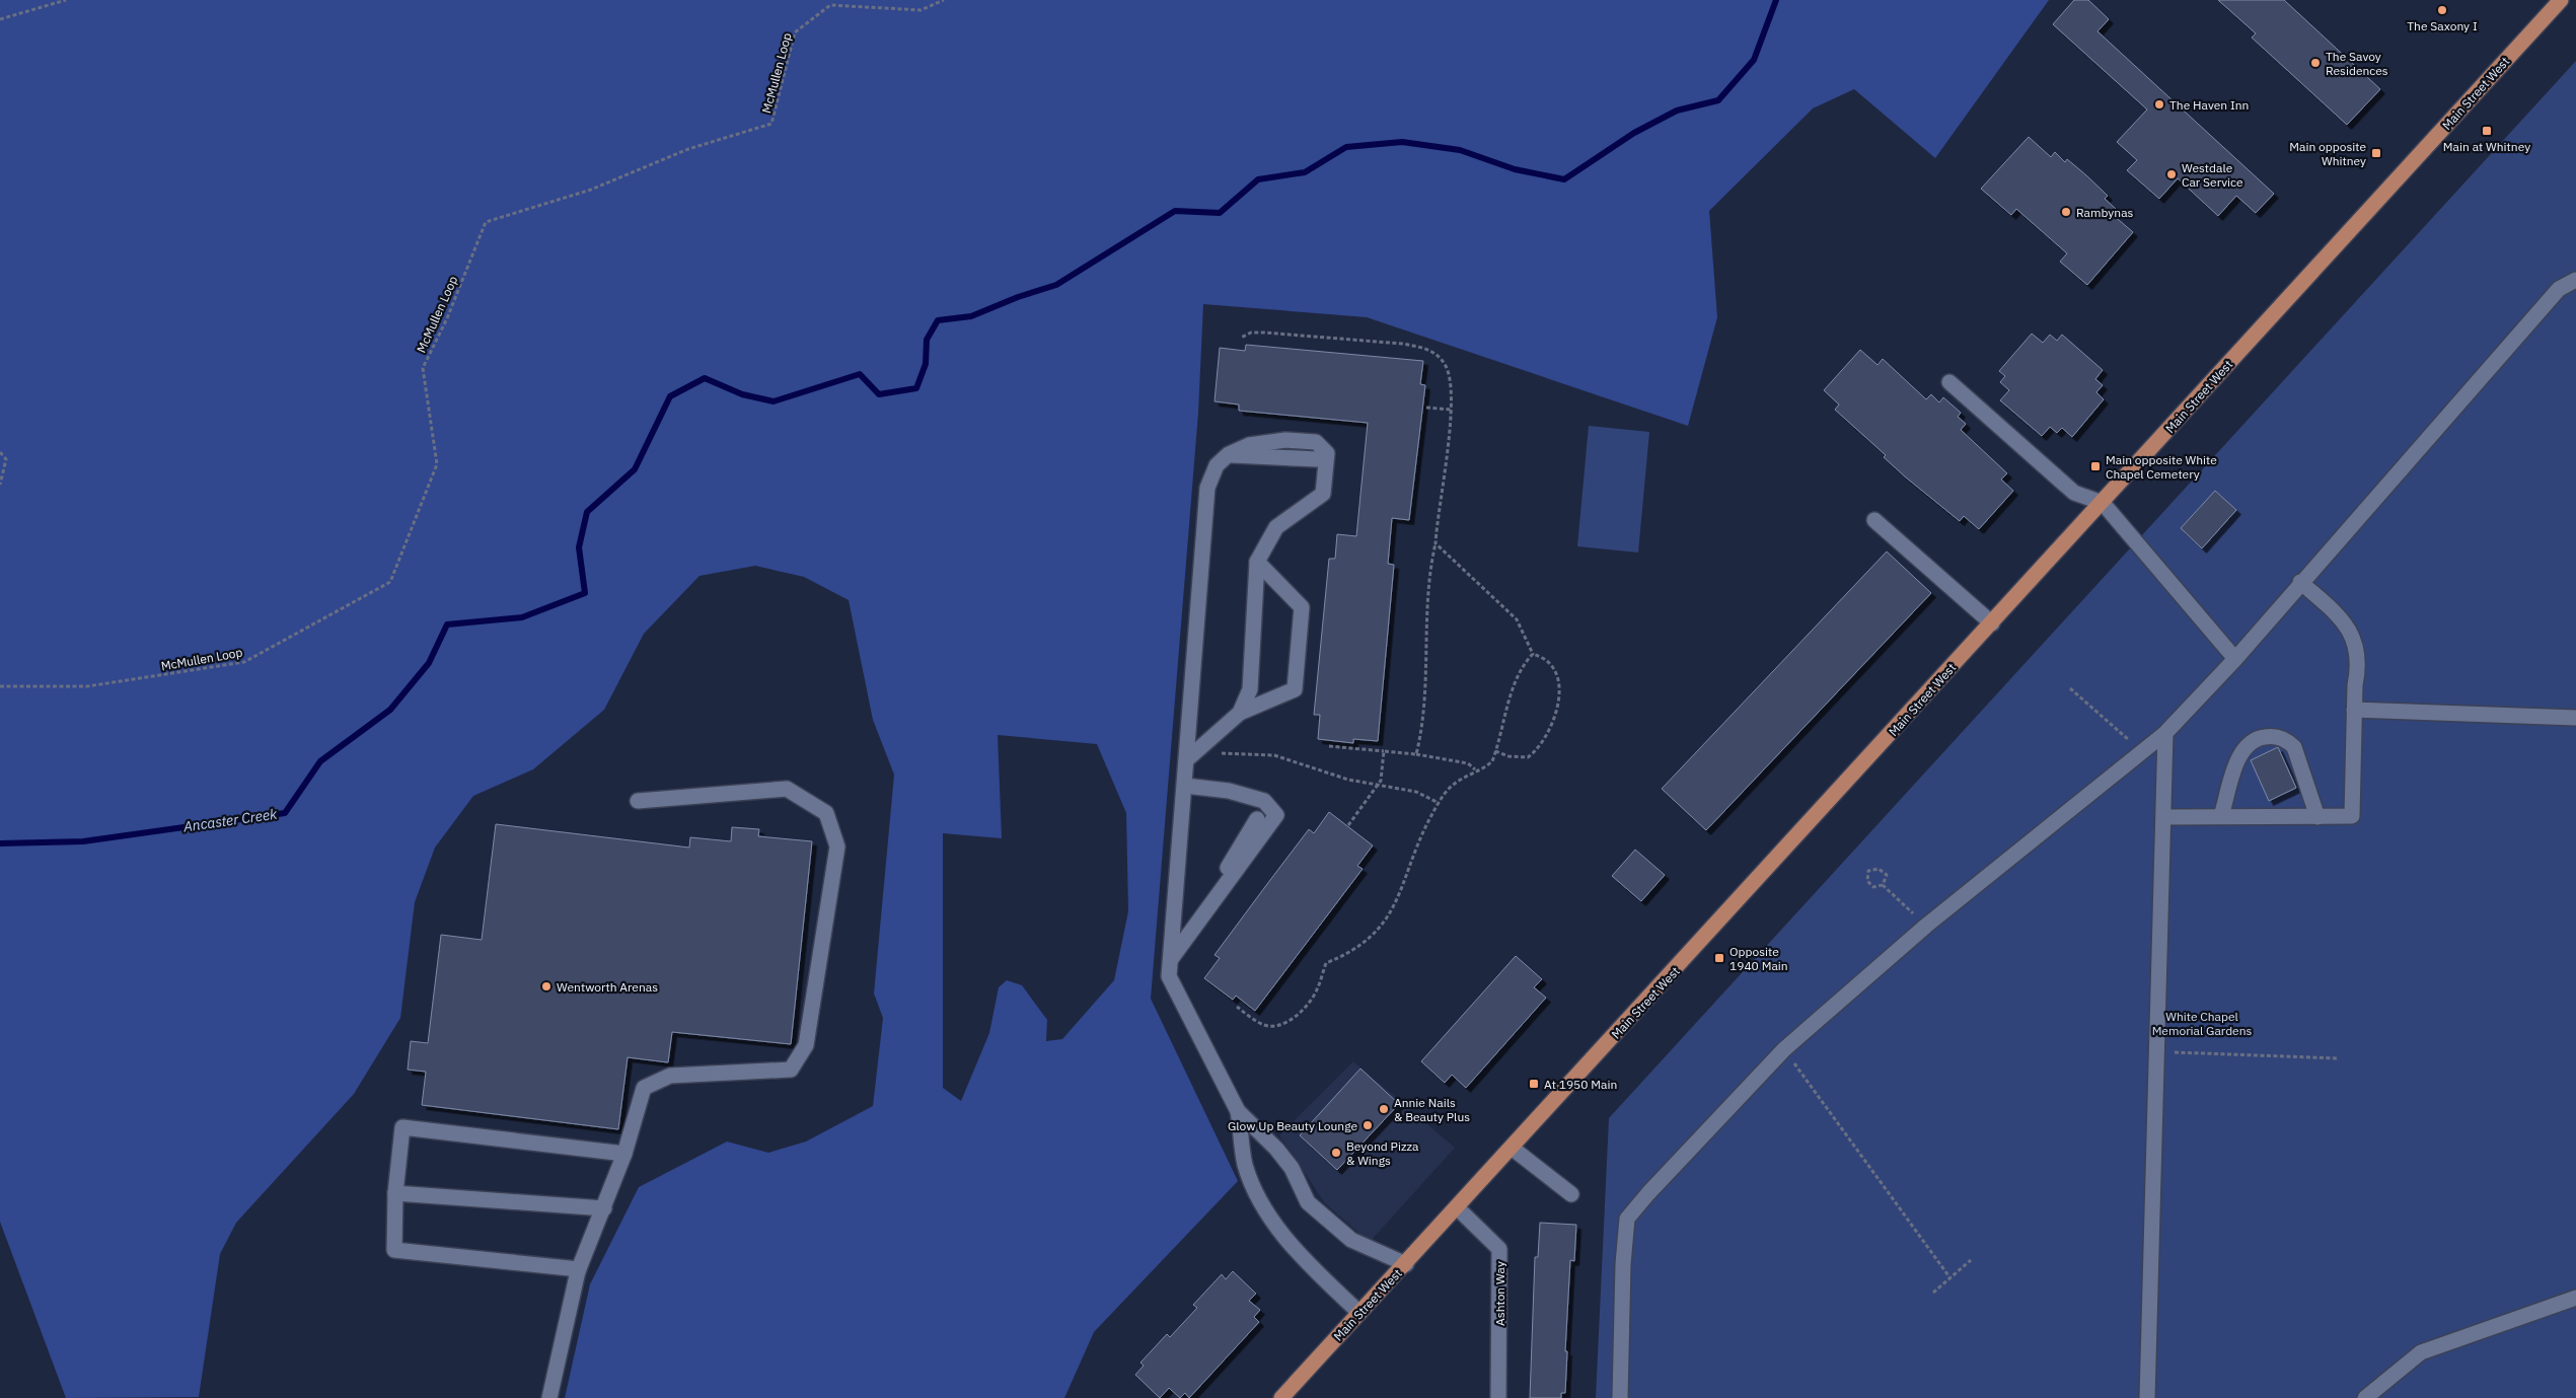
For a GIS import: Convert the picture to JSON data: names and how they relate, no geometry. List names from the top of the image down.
{
  "streets": {
    "main road": ["Main Street West"],
    "lane": ["Ashton Way"],
    "path": ["McMullen Loop"]
  },
  "crossings": [
    ["Main Street West", "Ashton Way"]
  ],
  "water": ["Ancaster Creek"],
  "parks": ["White Chapel Memorial Gardens"],
  "places": {
    "other": [
      "The Saxony I",
      "The Savoy Residences",
      "The Haven Inn",
      "Westdale Car Service",
      "Rambynas",
      "Wentworth Arenas",
      "Annie Nails & Beauty Plus",
      "Glow Up Beauty Lounge",
      "Beyond Pizza & Wings"
    ],
    "transit": [
      "Main at Whitney",
      "Main opposite Whitney",
      "Main opposite White Chapel Cemetery",
      "Opposite 1940 Main",
      "At 1950 Main"
    ]
  }
}
